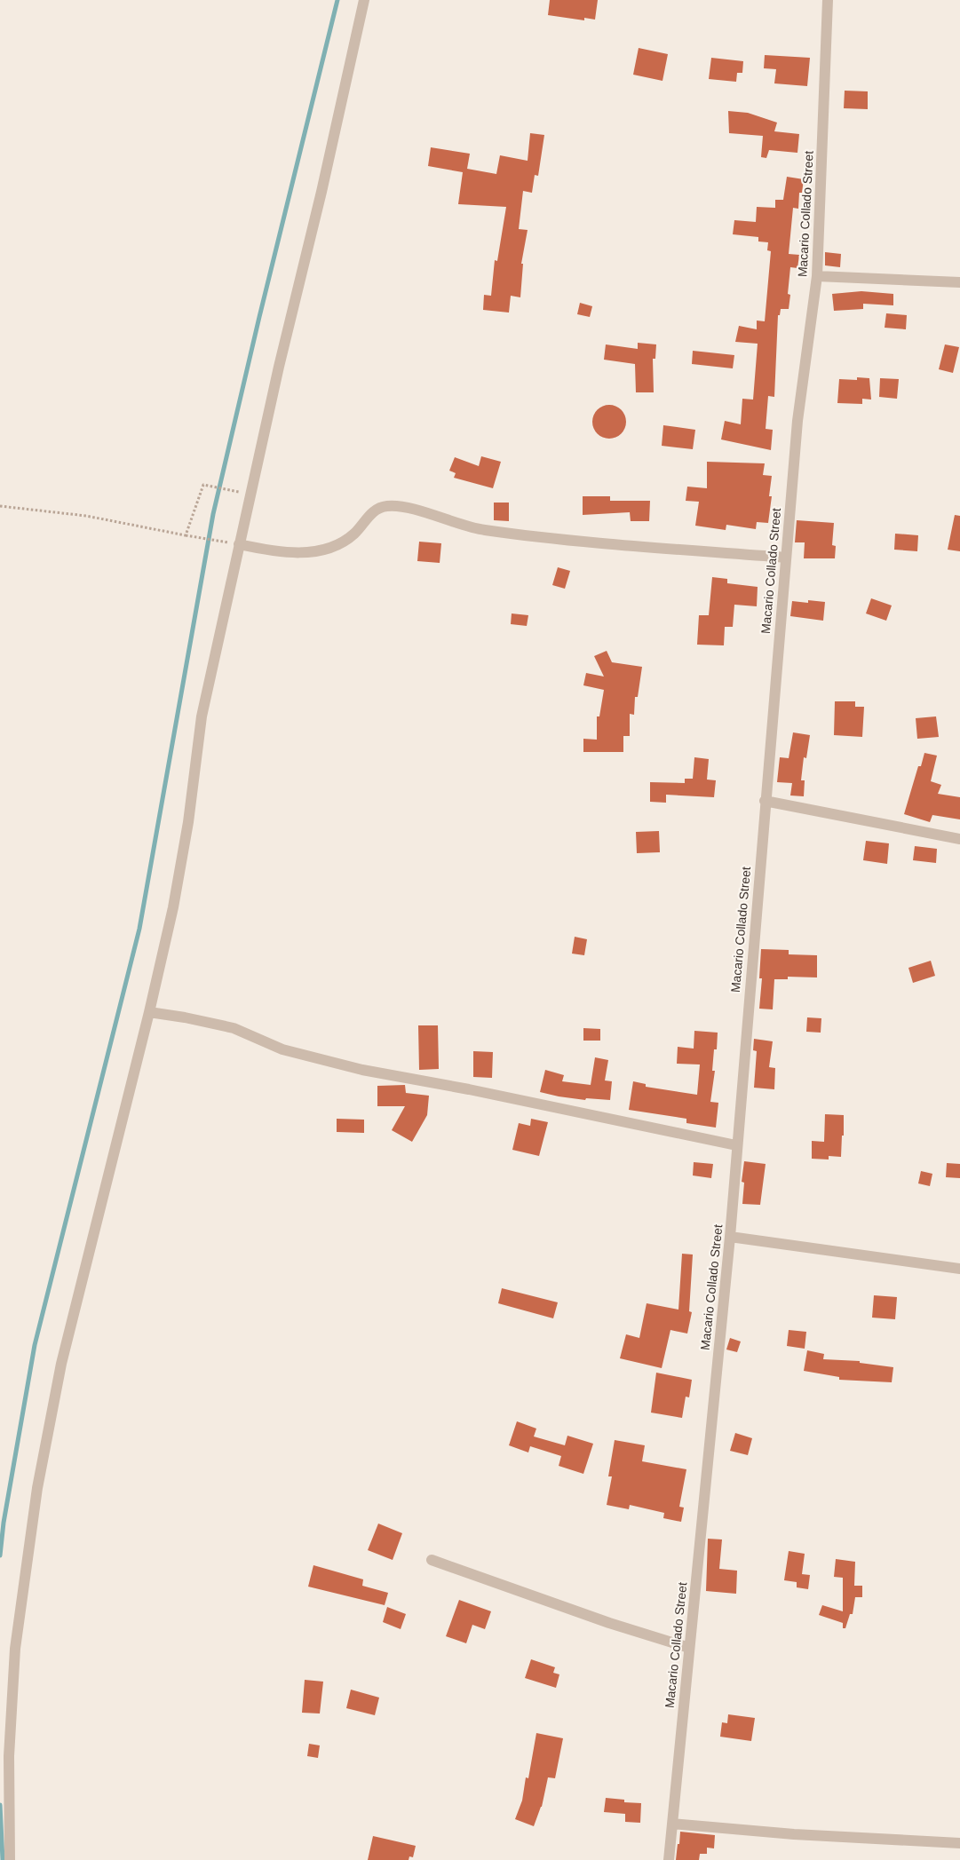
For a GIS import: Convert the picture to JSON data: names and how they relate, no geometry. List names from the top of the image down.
{
  "streets": {
    "street": ["Macario Collado Street"]
  }
}
